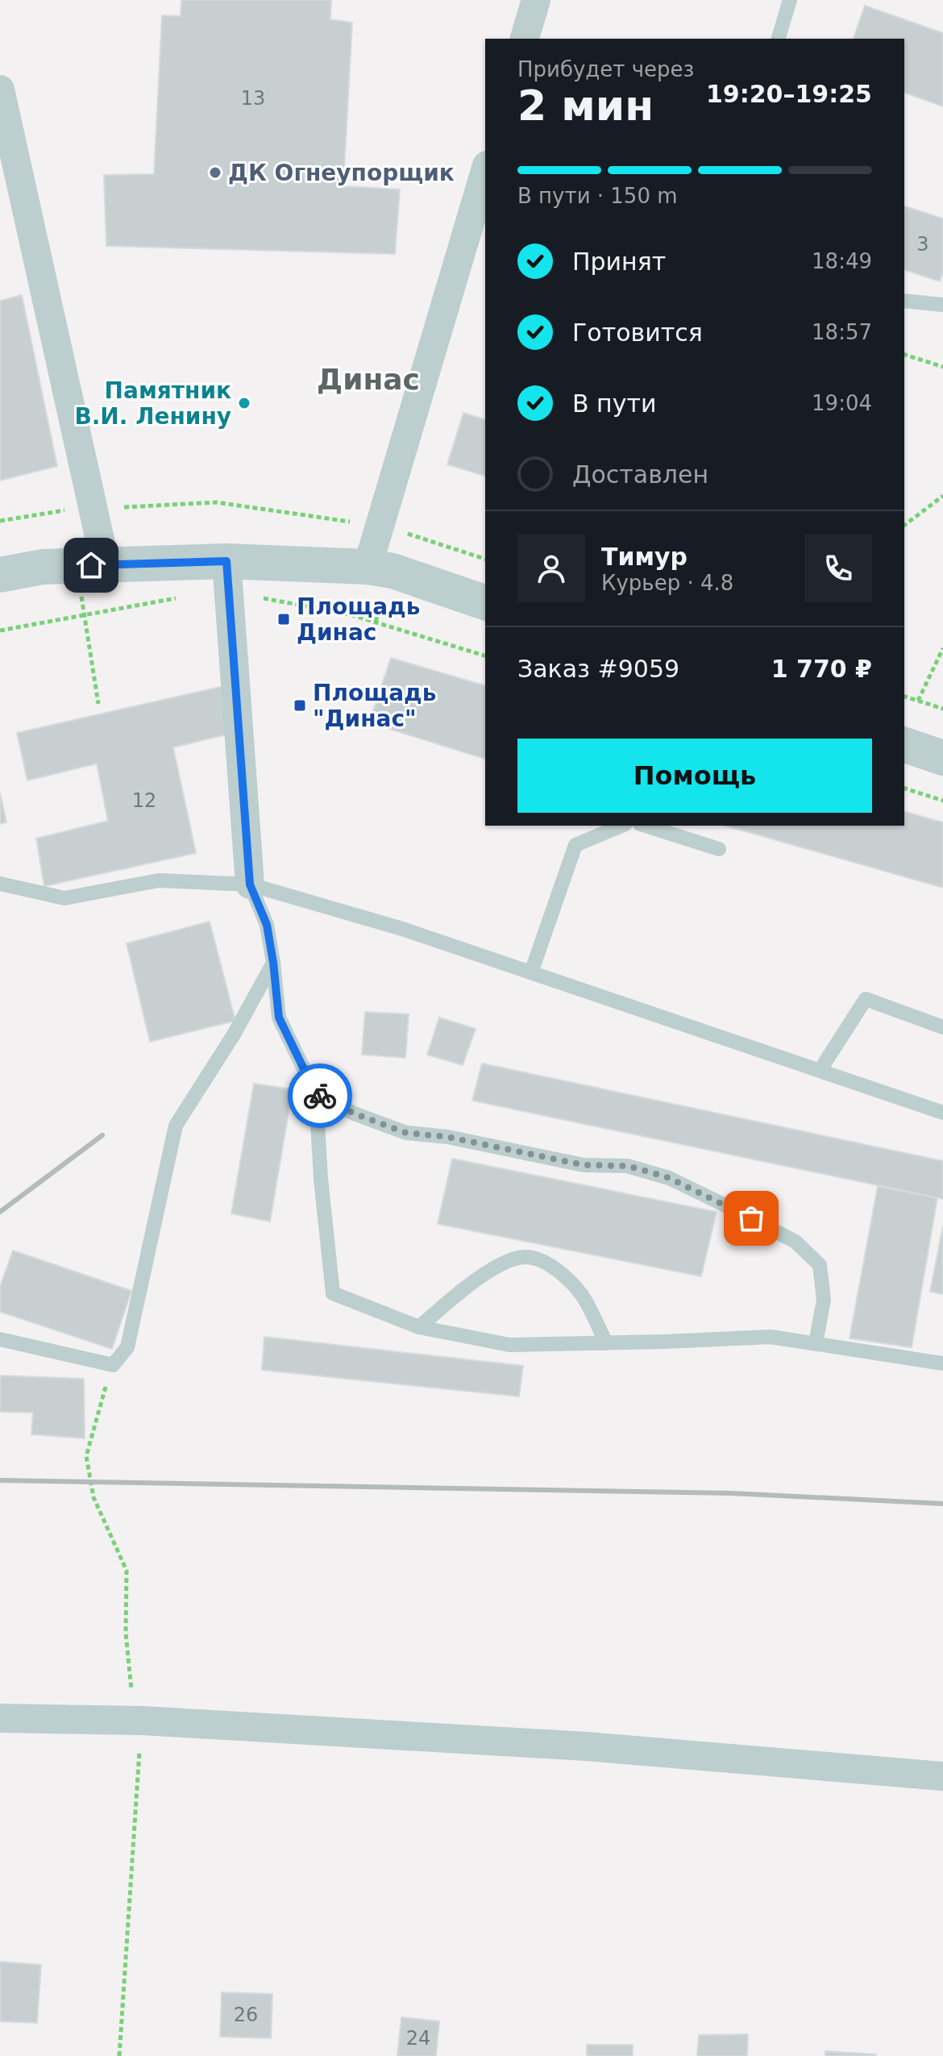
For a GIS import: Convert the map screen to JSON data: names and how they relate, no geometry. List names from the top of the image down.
{
  "districts": ["Динас"],
  "places": {
    "other": ["ДК Огнеупорщик", "Памятник В.И. Ленину"],
    "transit": ["Площадь Динас", "Площадь \"Динас\""]
  },
  "house_numbers": [
    "13",
    "3",
    "12",
    "26",
    "24"
  ],
  "page": {
    "heading": ["2 мин", "Прибудет через", "19:20–19:25"],
    "panel": [
      "Тимур",
      "Курьер · 4.8",
      "Заказ #9059",
      "1 770 ₽"
    ],
    "bar": "В пути · 150 m",
    "list": [
      ["Принят", "18:49"],
      ["Готовится", "18:57"],
      ["В пути", "19:04"],
      "Доставлен"
    ],
    "buttons": "Помощь"
  }
}
